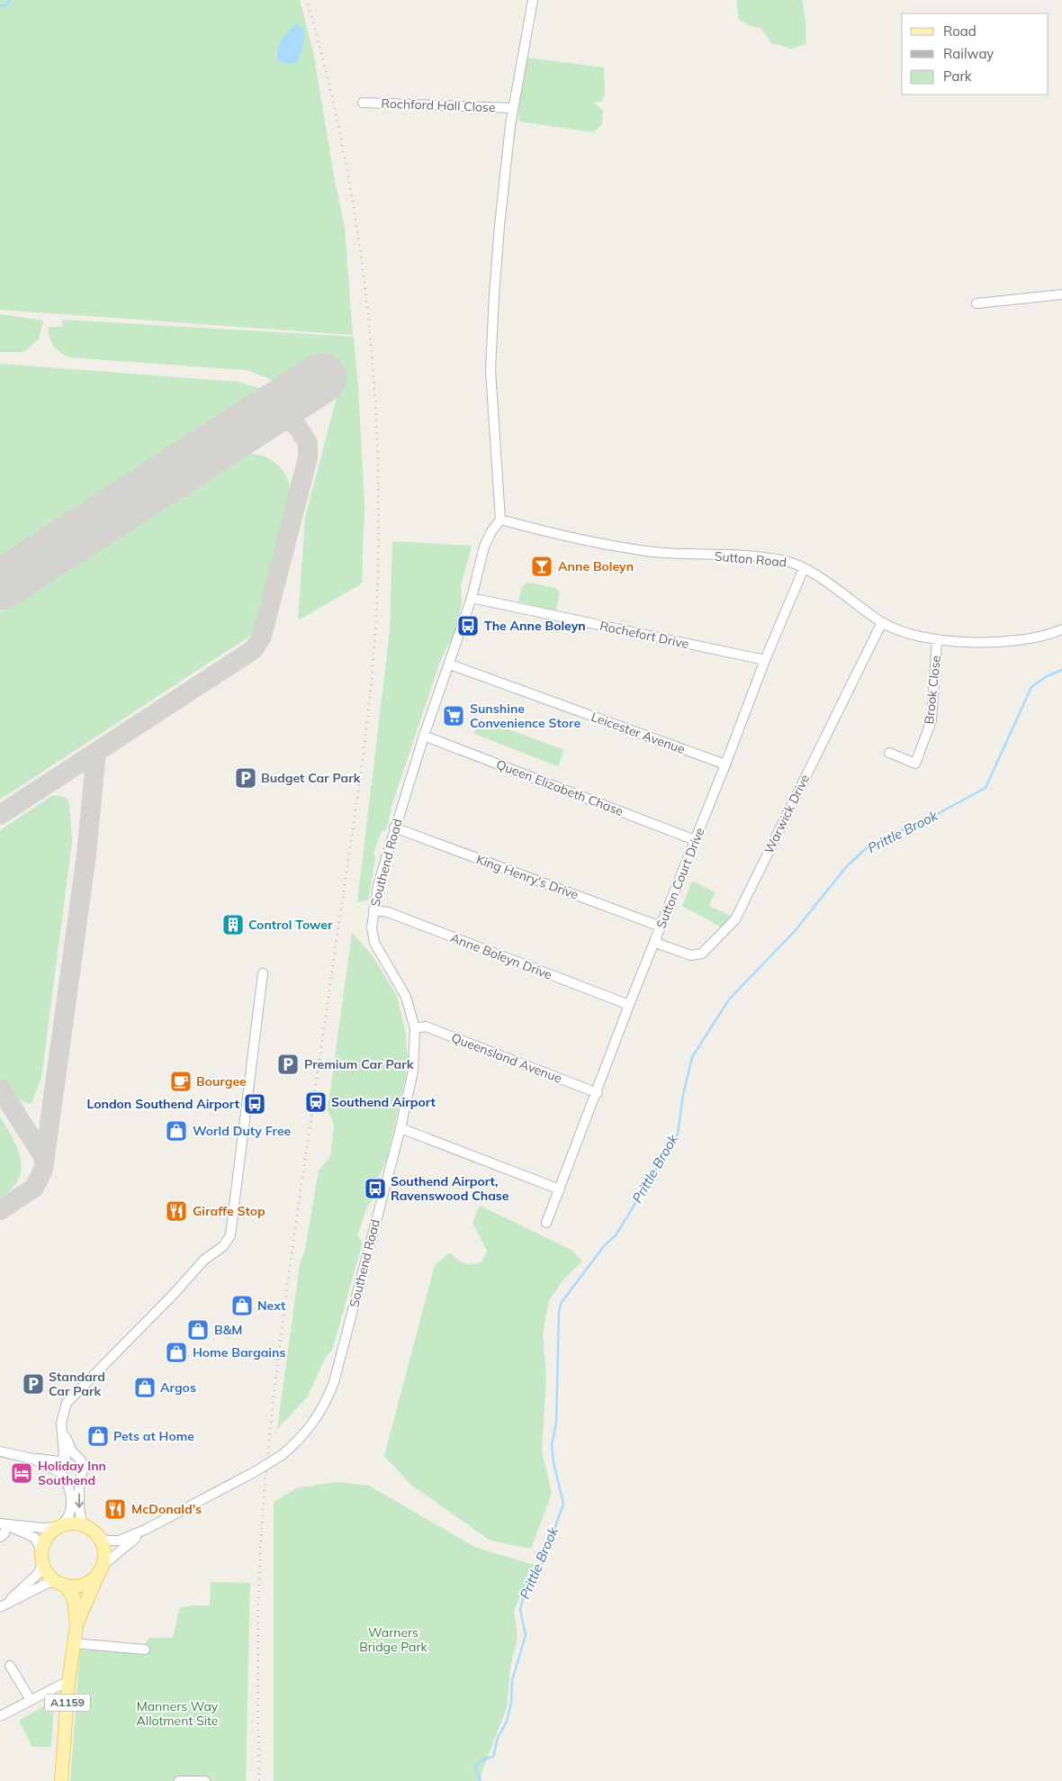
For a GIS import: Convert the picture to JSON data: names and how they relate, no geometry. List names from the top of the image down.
{
  "streets": {
    "main road": ["A1159"],
    "street": [
      "Rochford Hall Close",
      "Sutton Road",
      "Rochefort Drive",
      "Brook Close",
      "Leicester Avenue",
      "Queen Elizabeth Chase",
      "Warwick Drive",
      "Southend Road",
      "King Henry's Drive",
      "Sutton Court Drive",
      "Anne Boleyn Drive",
      "Queensland Avenue"
    ]
  },
  "crossings": [
    ["Sutton Road", "Brook Close"],
    ["Sutton Road", "Warwick Drive"],
    ["Sutton Road", "Southend Road"],
    ["Sutton Road", "Sutton Court Drive"],
    ["Rochefort Drive", "Southend Road"],
    ["Rochefort Drive", "Sutton Court Drive"],
    ["Leicester Avenue", "Southend Road"],
    ["Leicester Avenue", "Sutton Court Drive"],
    ["Queen Elizabeth Chase", "Southend Road"],
    ["Queen Elizabeth Chase", "Sutton Court Drive"],
    ["Warwick Drive", "Sutton Court Drive"],
    ["Southend Road", "King Henry's Drive"],
    ["Southend Road", "Anne Boleyn Drive"],
    ["Southend Road", "Queensland Avenue"],
    ["King Henry's Drive", "Sutton Court Drive"],
    ["Sutton Court Drive", "Anne Boleyn Drive"],
    ["Sutton Court Drive", "Queensland Avenue"]
  ],
  "water": ["Prittle Brook"],
  "parks": ["Warners Bridge Park", "Manners Way Allotment Site"],
  "places": {
    "bar": ["Anne Boleyn"],
    "bus stop": ["The Anne Boleyn", "London Southend Airport", "Southend Airport, Ravenswood Chase"],
    "supermarket": ["Sunshine Convenience Store"],
    "parking": ["Budget Car Park", "Premium Car Park", "Standard Car Park"],
    "building": ["Control Tower"],
    "cafe": ["Bourgee"],
    "station": ["Southend Airport"],
    "shop": [
      "World Duty Free",
      "Next",
      "B&M",
      "Home Bargains",
      "Argos",
      "Pets at Home"
    ],
    "restaurant": ["Giraffe Stop", "McDonald's"],
    "hotel": ["Holiday Inn Southend"]
  },
  "legend": ["Road", "Railway", "Park"]
}
